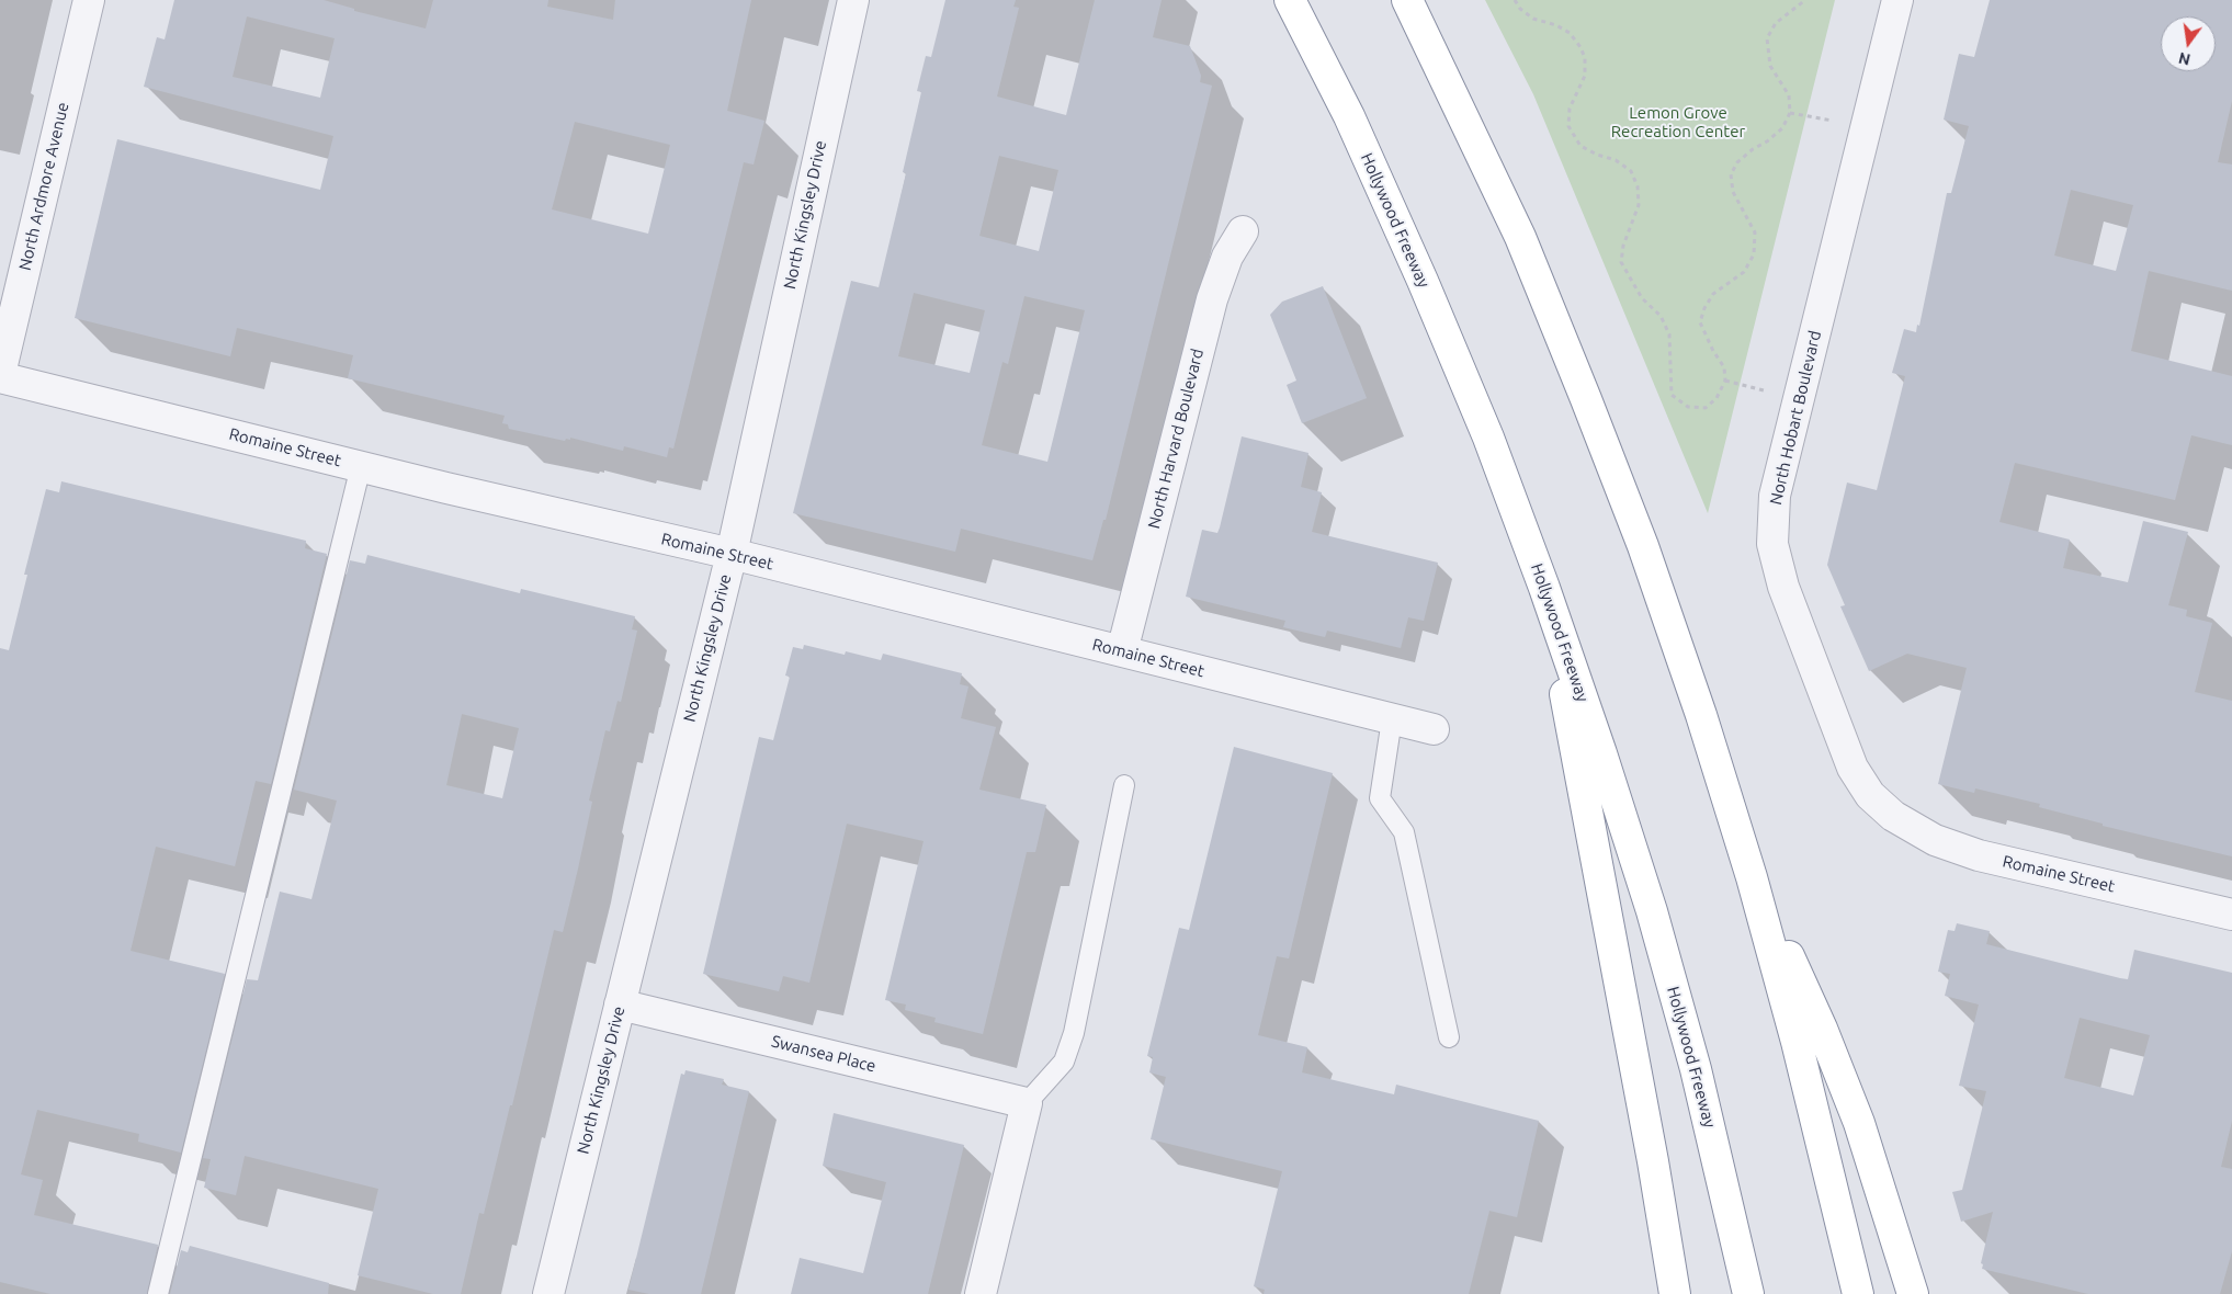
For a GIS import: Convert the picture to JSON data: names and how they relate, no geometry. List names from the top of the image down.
{
  "streets": {
    "highway": ["Hollywood Freeway"],
    "street": [
      "North Ardmore Avenue",
      "North Kingsley Drive",
      "North Hobart Boulevard",
      "North Harvard Boulevard",
      "Romaine Street",
      "Swansea Place"
    ]
  },
  "crossings": [
    ["North Ardmore Avenue", "Romaine Street"],
    ["North Kingsley Drive", "Romaine Street"],
    ["North Kingsley Drive", "Swansea Place"],
    ["North Hobart Boulevard", "Romaine Street"],
    ["North Harvard Boulevard", "Romaine Street"]
  ],
  "parks": ["Lemon Grove Recreation Center"],
  "north": "bottom"
}
